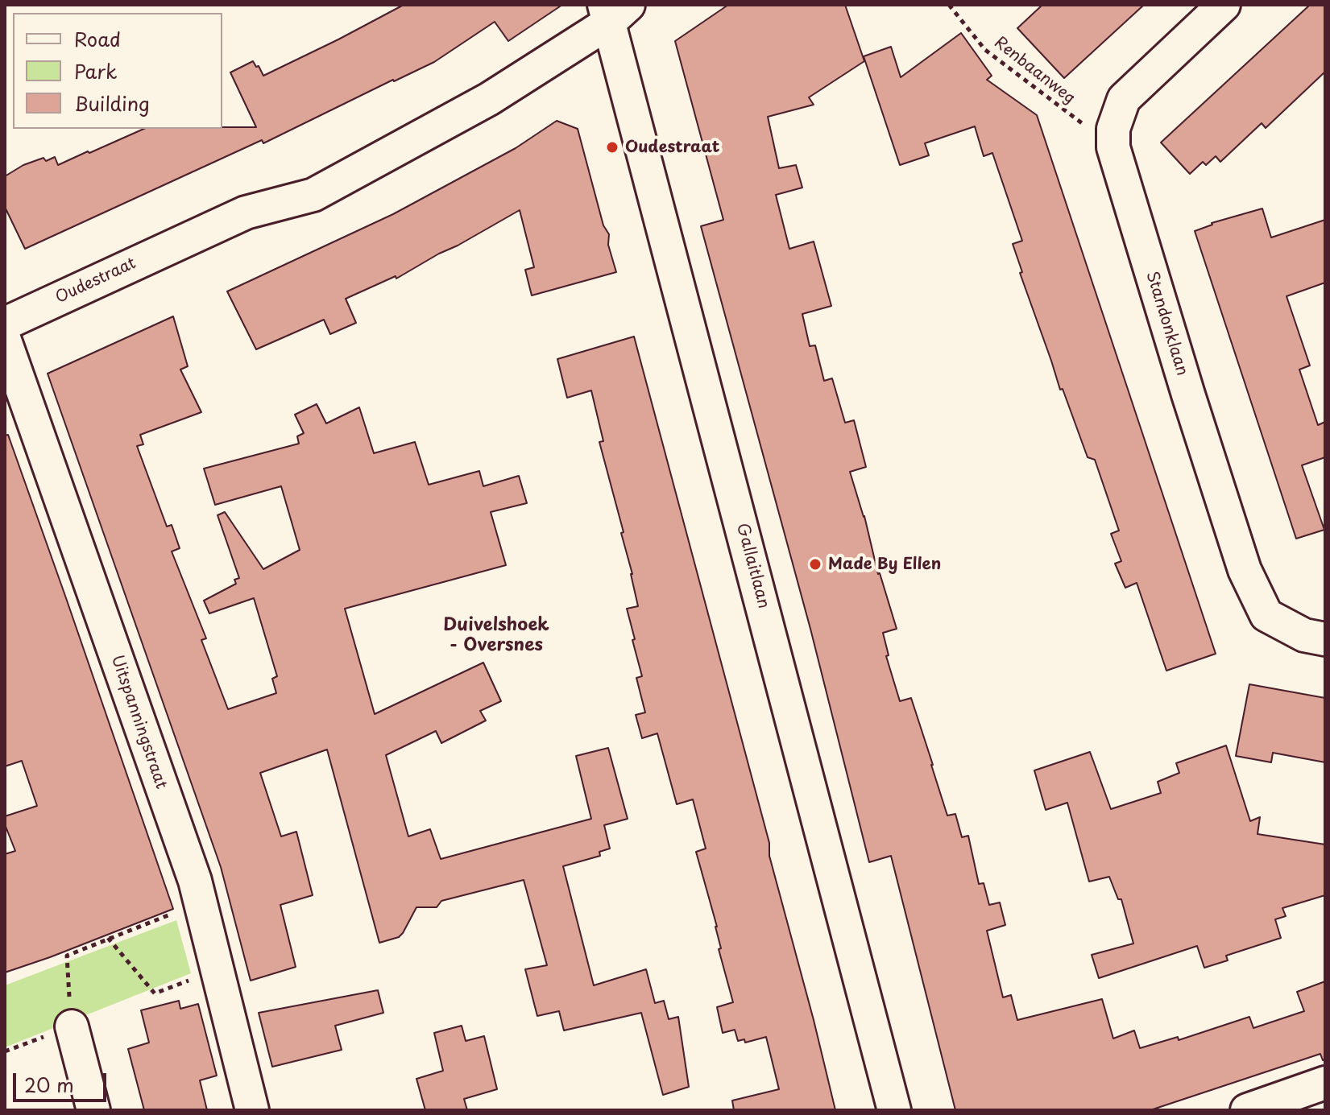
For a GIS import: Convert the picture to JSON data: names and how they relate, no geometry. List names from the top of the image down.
{
  "streets": {
    "street": [
      "Oudestraat",
      "Standonklaan",
      "Gallaitlaan",
      "Uitspanningstraat"
    ],
    "path": ["Renbaanweg"]
  },
  "crossings": [
    ["Renbaanweg", "Standonklaan"],
    ["Oudestraat", "Gallaitlaan"]
  ],
  "districts": ["Duivelshoek - Oversnes"],
  "places": ["Oudestraat", "Made By Ellen"],
  "legend": ["Road", "Park", "Building"],
  "scale_bar": "20 m"
}
